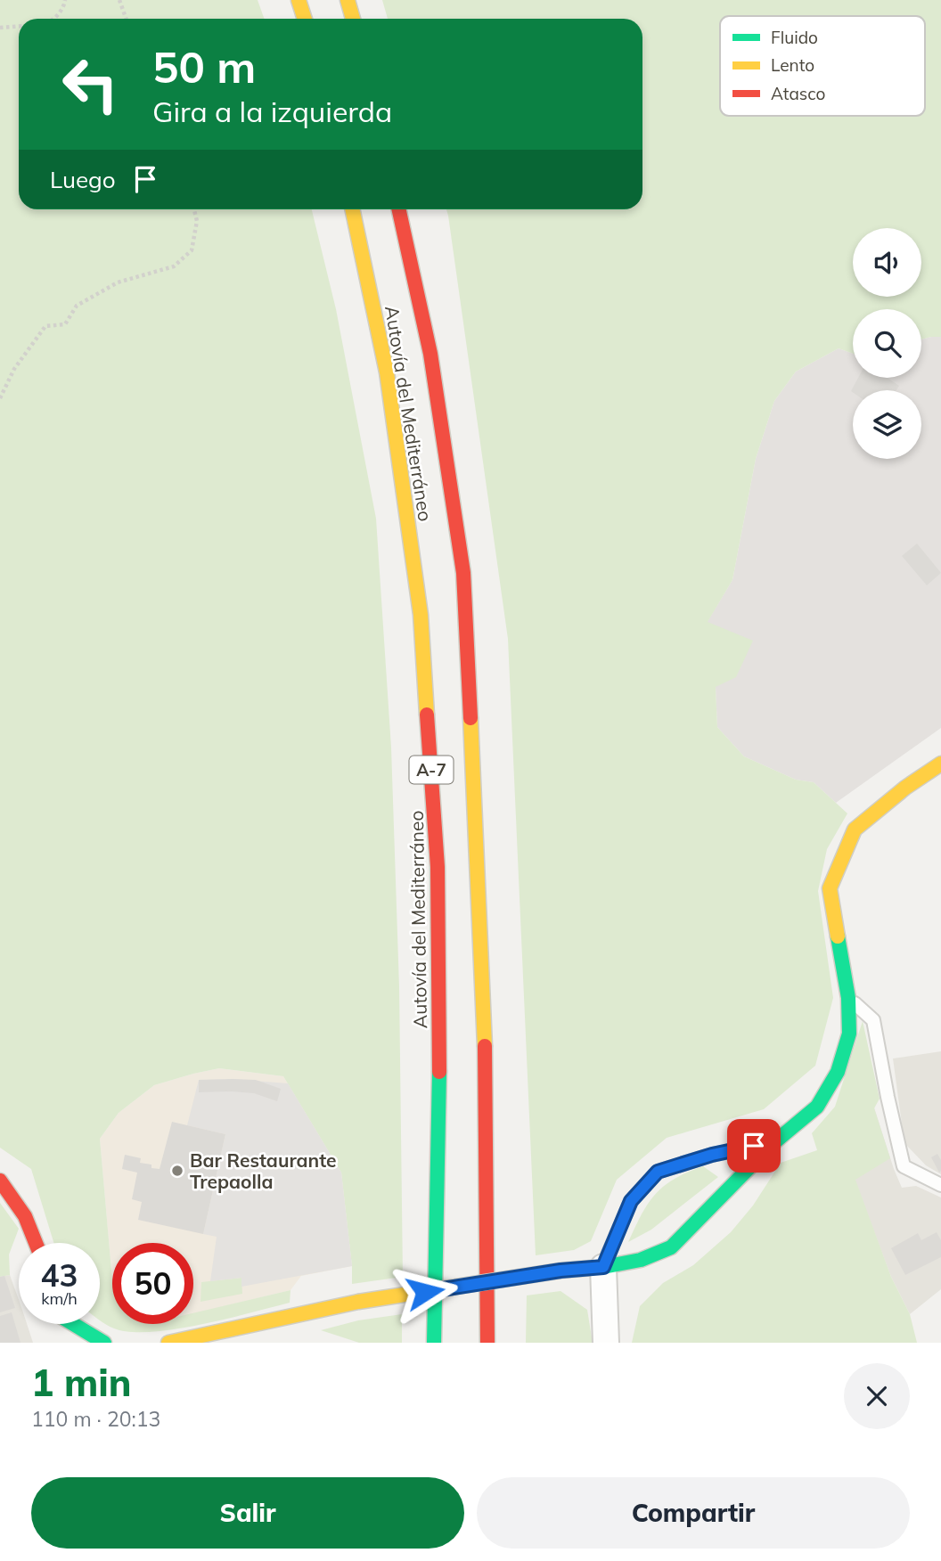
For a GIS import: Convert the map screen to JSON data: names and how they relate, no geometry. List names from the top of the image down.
{
  "streets": {
    "main road": ["Autovía del Mediterráneo", "A-7"]
  },
  "places": ["Bar Restaurante Trepaolla"],
  "legend": ["Fluido", "Lento", "Atasco"],
  "page": {
    "turn": ["50 m", "Gira a la izquierda"],
    "then": "Luego",
    "speed": "43 km/h",
    "limit": "50",
    "heading": ["1 min", "110 m · 20:13"],
    "buttons": ["Salir", "Compartir"]
  }
}
